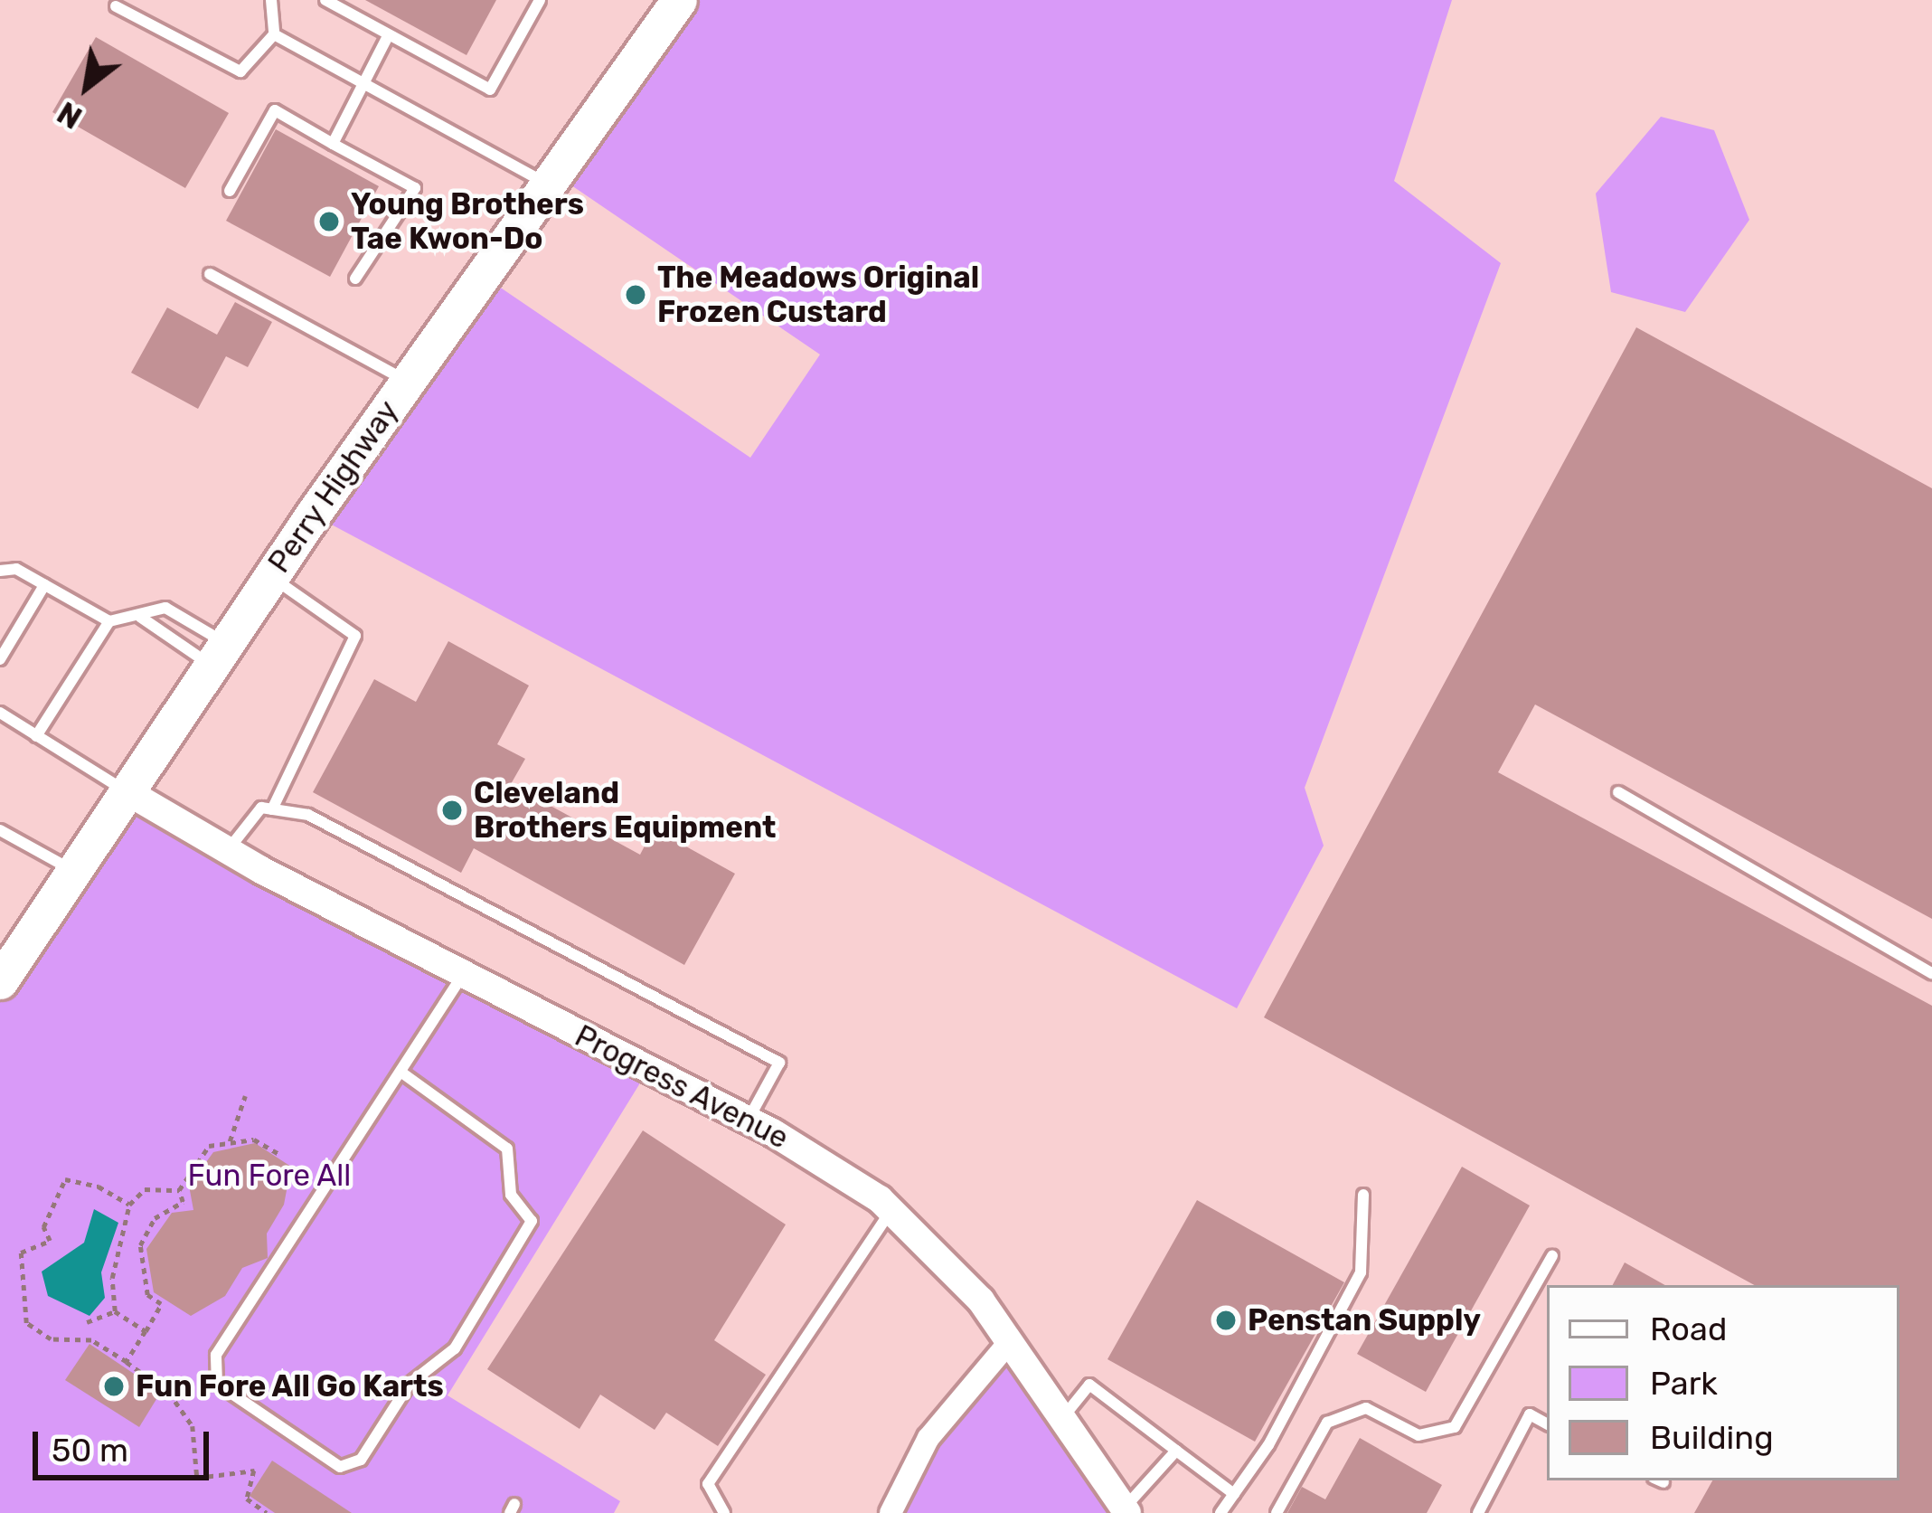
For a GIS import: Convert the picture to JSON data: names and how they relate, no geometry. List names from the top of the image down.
{
  "streets": {
    "main road": ["Perry Highway"],
    "street": ["Progress Avenue"]
  },
  "crossings": [
    ["Perry Highway", "Progress Avenue"]
  ],
  "parks": ["Fun Fore All"],
  "places": [
    "Young Brothers Tae Kwon-Do",
    "The Meadows Original Frozen Custard",
    "Cleveland Brothers Equipment",
    "Penstan Supply",
    "Fun Fore All Go Karts"
  ],
  "legend": ["Road", "Park", "Building"],
  "scale_bar": "50 m",
  "north": "bottom left"
}
